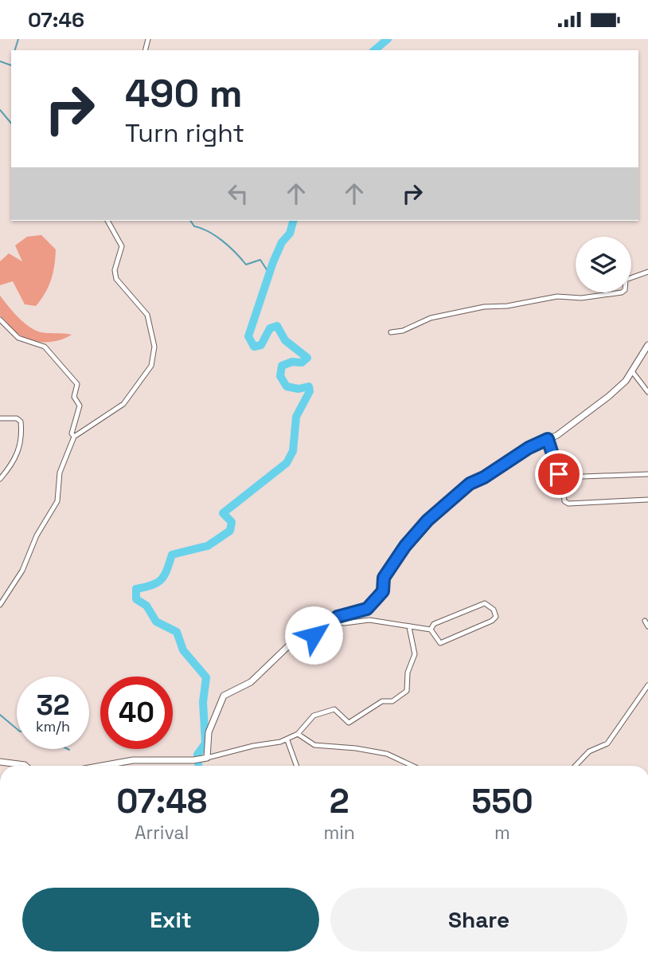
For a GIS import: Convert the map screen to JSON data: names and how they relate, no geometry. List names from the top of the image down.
{
  "page": {
    "status": "07:46",
    "turn": ["490 m", "Turn right"],
    "speed": "32 km/h",
    "limit": "40",
    "eta": [
      "07:48",
      "Arrival",
      "2",
      "min",
      "550",
      "m"
    ],
    "buttons": ["Exit", "Share"]
  }
}
